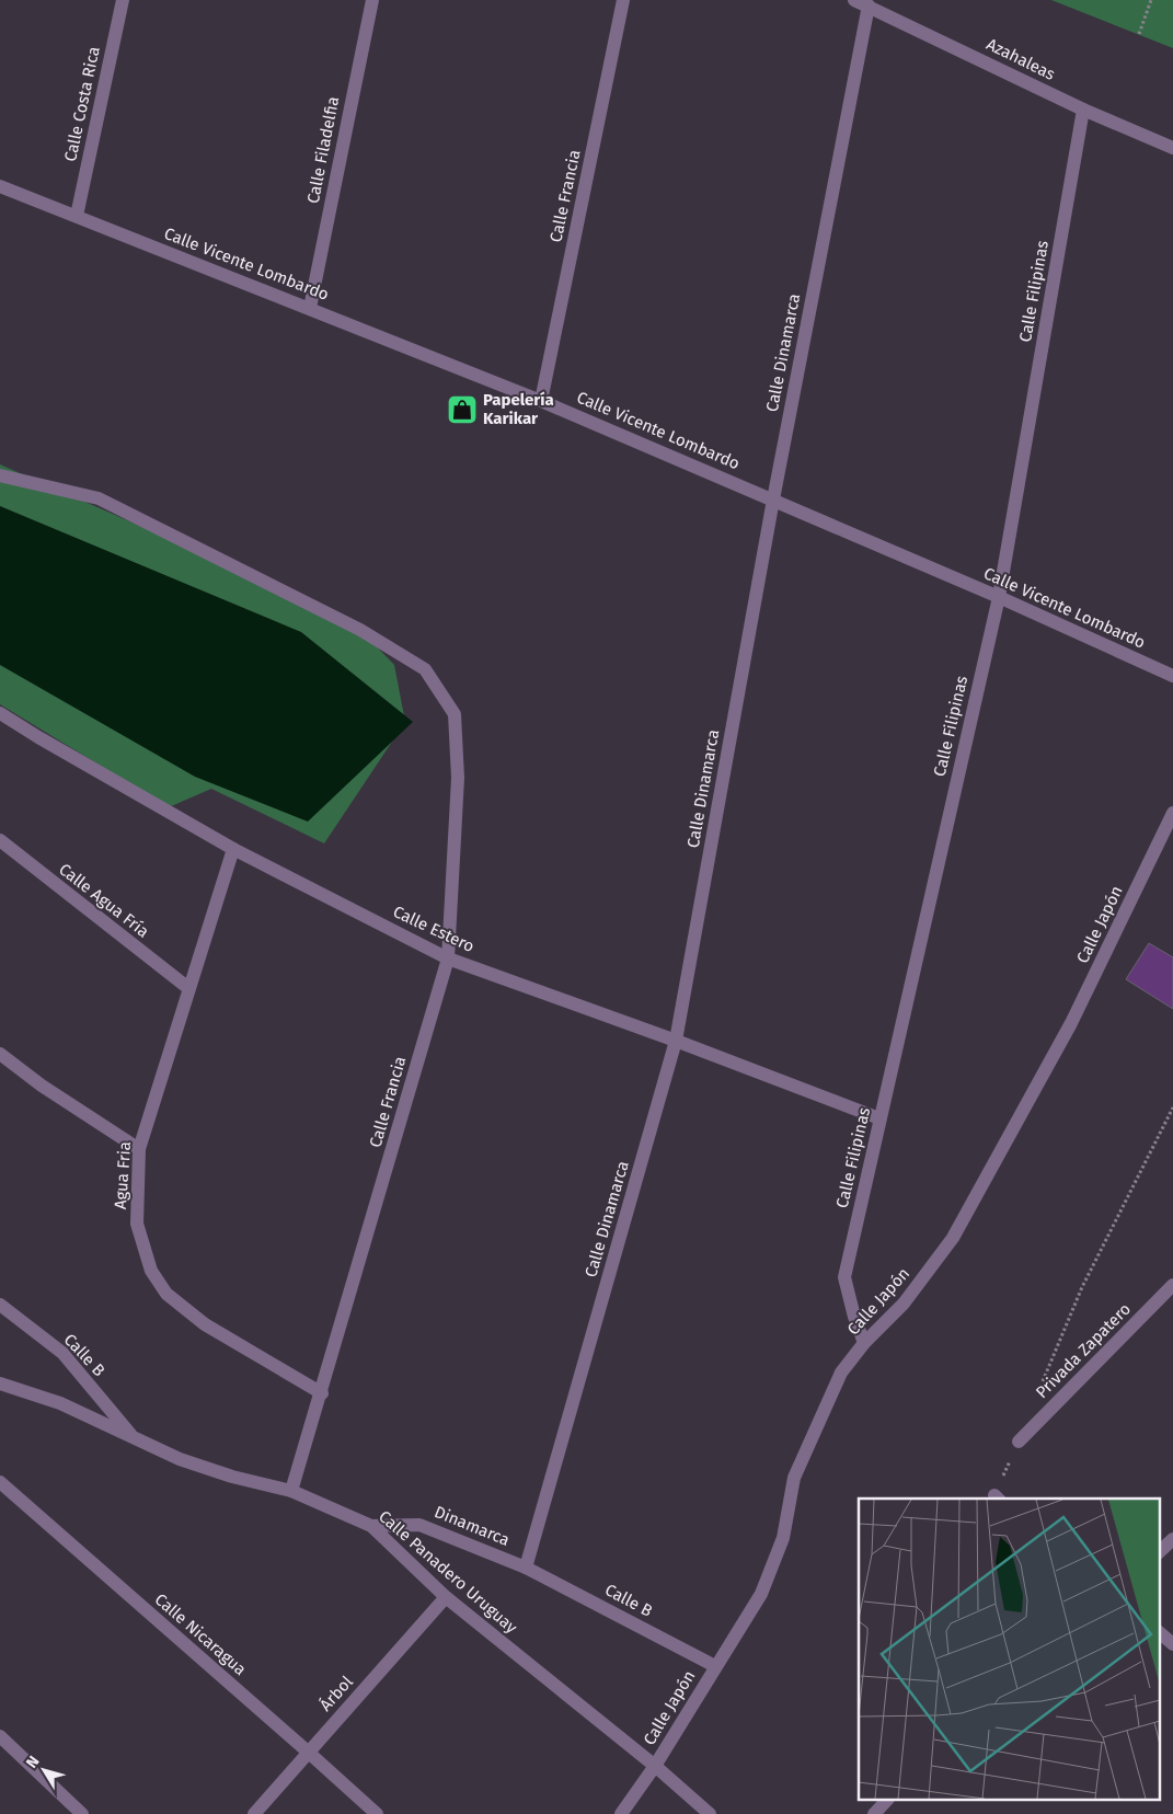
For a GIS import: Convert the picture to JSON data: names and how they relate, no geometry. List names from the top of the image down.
{
  "streets": {
    "street": [
      "Azahaleas",
      "Calle Costa Rica",
      "Calle Filadelfia",
      "Calle Francia",
      "Calle Vicente Lombardo",
      "Calle Filipinas",
      "Calle Dinamarca",
      "Calle Agua Fría",
      "Calle Japón",
      "Calle Estero",
      "Agua Fria",
      "Privada Zapatero",
      "Calle B",
      "Dinamarca",
      "Calle Panadero Uruguay",
      "Calle Nicaragua",
      "Árbol"
    ]
  },
  "crossings": [
    ["Azahaleas", "Calle Filipinas"],
    ["Azahaleas", "Calle Dinamarca"],
    ["Calle Costa Rica", "Calle Vicente Lombardo"],
    ["Calle Filadelfia", "Calle Vicente Lombardo"],
    ["Calle Francia", "Calle Vicente Lombardo"],
    ["Calle Francia", "Calle Estero"],
    ["Calle Francia", "Agua Fria"],
    ["Calle Francia", "Calle Panadero Uruguay"],
    ["Calle Vicente Lombardo", "Calle Filipinas"],
    ["Calle Vicente Lombardo", "Calle Dinamarca"],
    ["Calle Filipinas", "Calle Japón"],
    ["Calle Filipinas", "Calle Estero"],
    ["Calle Dinamarca", "Calle Estero"],
    ["Calle Dinamarca", "Calle B"],
    ["Calle Dinamarca", "Dinamarca"],
    ["Calle Agua Fría", "Agua Fria"],
    ["Calle Japón", "Calle B"],
    ["Calle Japón", "Calle Panadero Uruguay"],
    ["Calle Estero", "Agua Fria"],
    ["Calle B", "Dinamarca"],
    ["Calle B", "Calle Panadero Uruguay"],
    ["Dinamarca", "Calle Panadero Uruguay"],
    ["Calle Panadero Uruguay", "Árbol"],
    ["Calle Nicaragua", "Árbol"]
  ],
  "places": {
    "shop": ["Papelería Karikar"]
  },
  "north": "top left"
}
